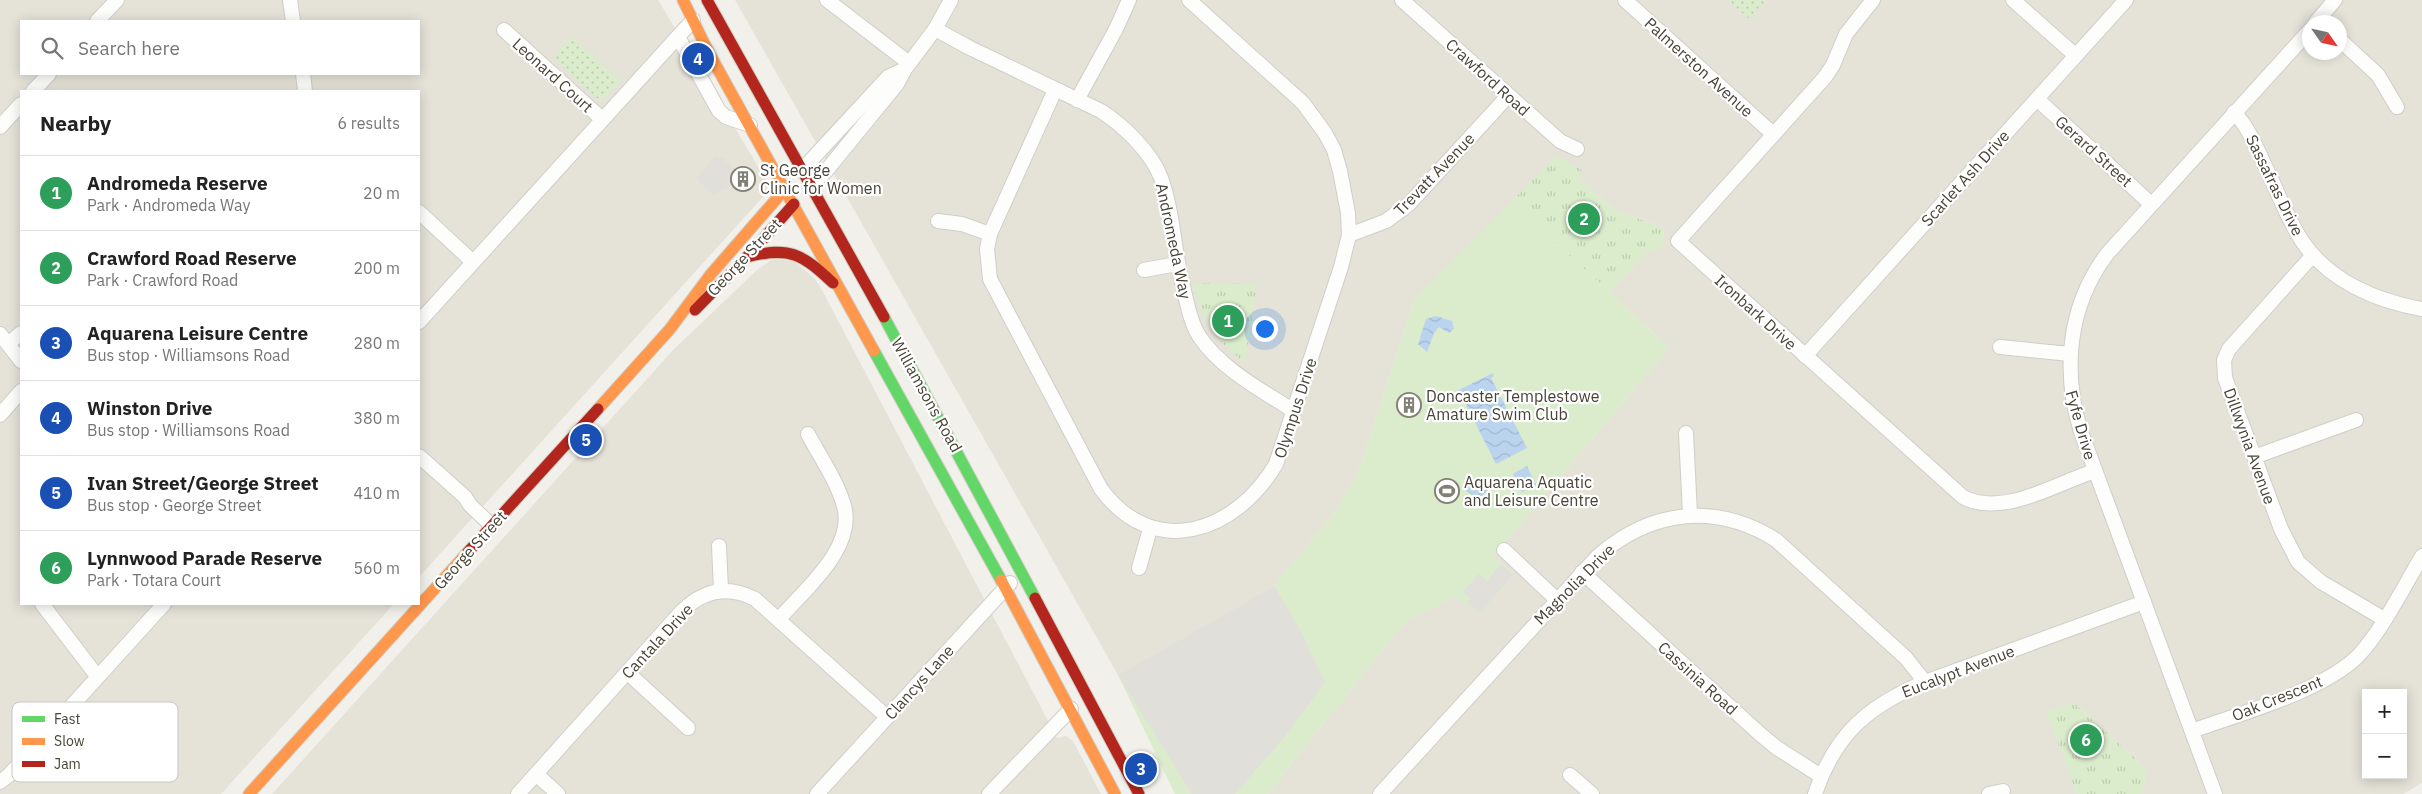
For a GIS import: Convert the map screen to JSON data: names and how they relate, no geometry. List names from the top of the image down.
{
  "streets": {
    "main road": ["George Street", "Williamsons Road"],
    "street": [
      "Palmerston Avenue",
      "Leonard Court",
      "Crawford Road",
      "Gerard Street",
      "Trevatt Avenue",
      "Scarlet Ash Drive",
      "Sassafras Drive",
      "Andromeda Way",
      "Ironbark Drive",
      "Olympus Drive",
      "Fyfe Drive",
      "Dillwynia Avenue",
      "Magnolia Drive",
      "Cantala Drive",
      "Eucalypt Avenue",
      "Cassinia Road",
      "Clancys Lane",
      "Oak Crescent"
    ]
  },
  "crossings": [
    ["Palmerston Avenue", "Ironbark Drive"],
    ["Crawford Road", "Trevatt Avenue"],
    ["Gerard Street", "Scarlet Ash Drive"],
    ["Gerard Street", "Fyfe Drive"],
    ["Trevatt Avenue", "Olympus Drive"],
    ["Scarlet Ash Drive", "Ironbark Drive"],
    ["Sassafras Drive", "Fyfe Drive"],
    ["Sassafras Drive", "Dillwynia Avenue"],
    ["Andromeda Way", "Olympus Drive"],
    ["George Street", "Williamsons Road"],
    ["Ironbark Drive", "Fyfe Drive"],
    ["Williamsons Road", "Clancys Lane"],
    ["Fyfe Drive", "Eucalypt Avenue"],
    ["Fyfe Drive", "Oak Crescent"],
    ["Dillwynia Avenue", "Oak Crescent"],
    ["Magnolia Drive", "Eucalypt Avenue"],
    ["Magnolia Drive", "Cassinia Road"],
    ["Cantala Drive", "Clancys Lane"],
    ["Eucalypt Avenue", "Cassinia Road"]
  ],
  "places": {
    "building": ["St George Clinic for Women", "Doncaster Templestowe Amature Swim Club"],
    "sports": ["Aquarena Aquatic and Leisure Centre"]
  },
  "legend": ["Fast", "Slow", "Jam"],
  "north": "bottom right",
  "page": {
    "search": "Search here",
    "pins": [
      "4",
      "2",
      "1",
      "5",
      "6",
      "3"
    ],
    "heading": ["Nearby", "6 results"],
    "list": [
      {
        "mark": "1",
        "name": "Andromeda Reserve",
        "note": "Park · Andromeda Way",
        "value": "20 m"
      },
      {
        "mark": "2",
        "name": "Crawford Road Reserve",
        "note": "Park · Crawford Road",
        "value": "200 m"
      },
      {
        "mark": "3",
        "name": "Aquarena Leisure Centre",
        "note": "Bus stop · Williamsons Road",
        "value": "280 m"
      },
      {
        "mark": "4",
        "name": "Winston Drive",
        "note": "Bus stop · Williamsons Road",
        "value": "380 m"
      },
      {
        "mark": "5",
        "name": "Ivan Street/George Street",
        "note": "Bus stop · George Street",
        "value": "410 m"
      },
      {
        "mark": "6",
        "name": "Lynnwood Parade Reserve",
        "note": "Park · Totara Court",
        "value": "560 m"
      }
    ],
    "map_buttons": ["+", "−"]
  }
}
